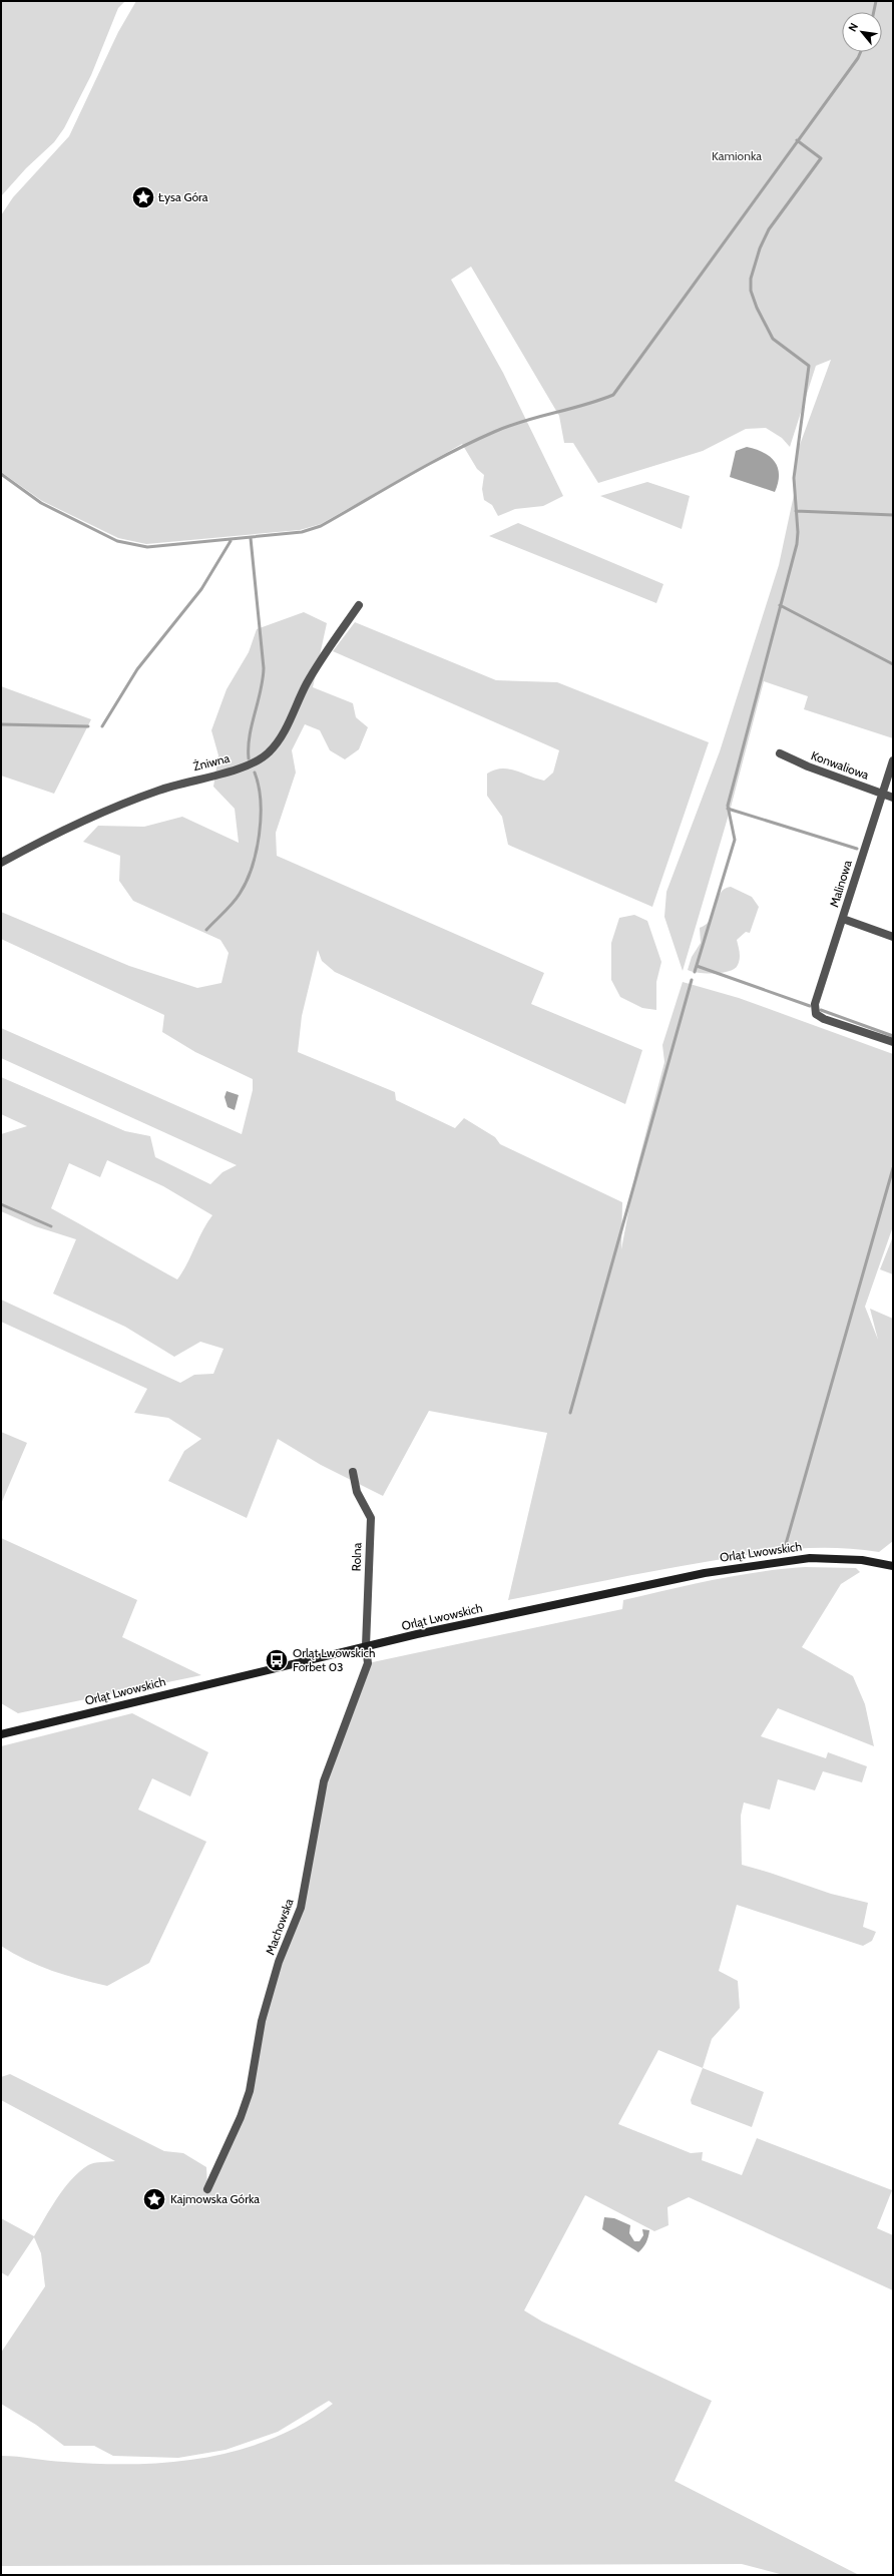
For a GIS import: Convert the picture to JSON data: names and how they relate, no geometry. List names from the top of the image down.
{
  "streets": {
    "street": [
      "Żniwna",
      "Konwaliowa",
      "Malinowa",
      "Orląt Lwowskich",
      "Rolna",
      "Machowska"
    ]
  },
  "crossings": [
    ["Konwaliowa", "Malinowa"],
    ["Orląt Lwowskich", "Rolna"],
    ["Orląt Lwowskich", "Machowska"],
    ["Rolna", "Machowska"]
  ],
  "parks": ["Kamionka"],
  "places": {
    "place": ["Łysa Góra", "Kajmowska Górka"],
    "bus stop": ["Orląt Lwowskich Forbet 03"]
  },
  "north": "top left"
}
